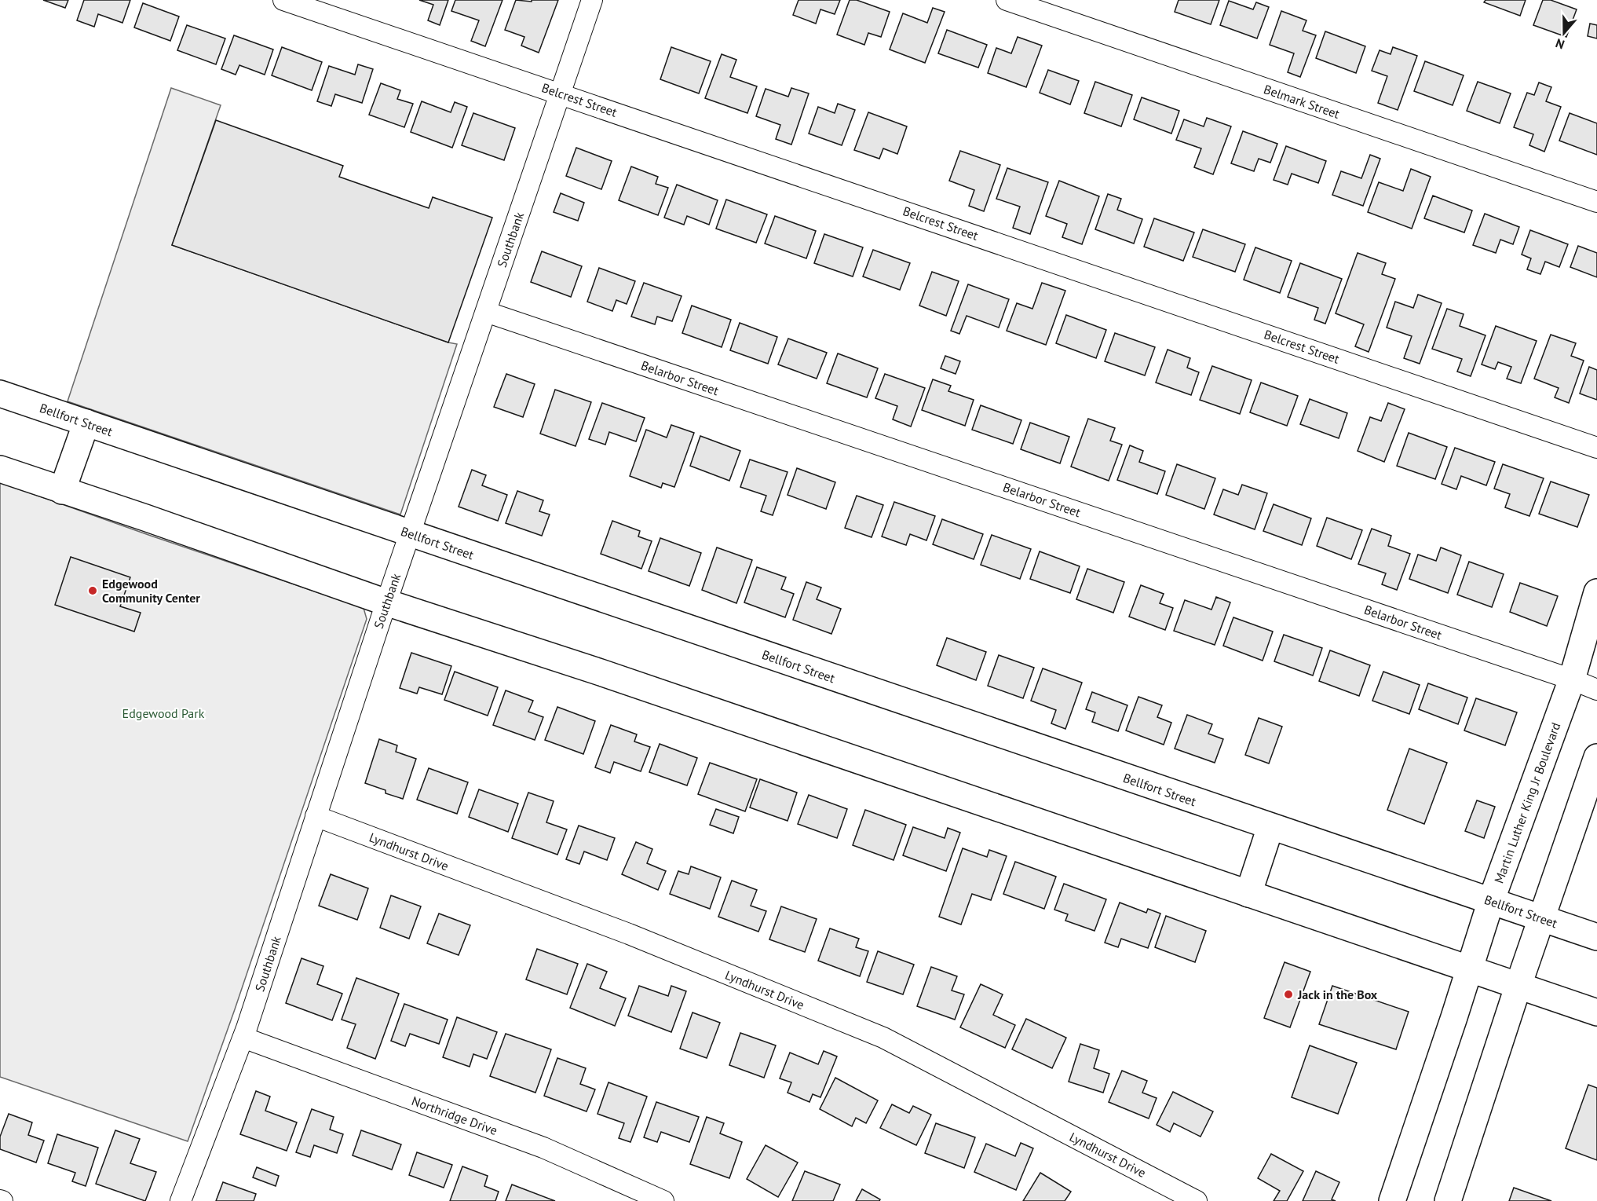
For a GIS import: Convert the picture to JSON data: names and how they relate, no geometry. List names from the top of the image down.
{
  "streets": {
    "main road": ["Bellfort Street", "Martin Luther King Jr Boulevard"],
    "street": [
      "Belcrest Street",
      "Belmark Street",
      "Southbank",
      "Belarbor Street",
      "Lyndhurst Drive",
      "Northridge Drive"
    ]
  },
  "crossings": [
    ["Belcrest Street", "Southbank"],
    ["Southbank", "Belarbor Street"],
    ["Southbank", "Bellfort Street"],
    ["Southbank", "Lyndhurst Drive"],
    ["Southbank", "Northridge Drive"],
    ["Belarbor Street", "Martin Luther King Jr Boulevard"],
    ["Bellfort Street", "Martin Luther King Jr Boulevard"]
  ],
  "parks": ["Edgewood Park"],
  "places": ["Edgewood Community Center", "Jack in the Box"],
  "north": "bottom"
}
